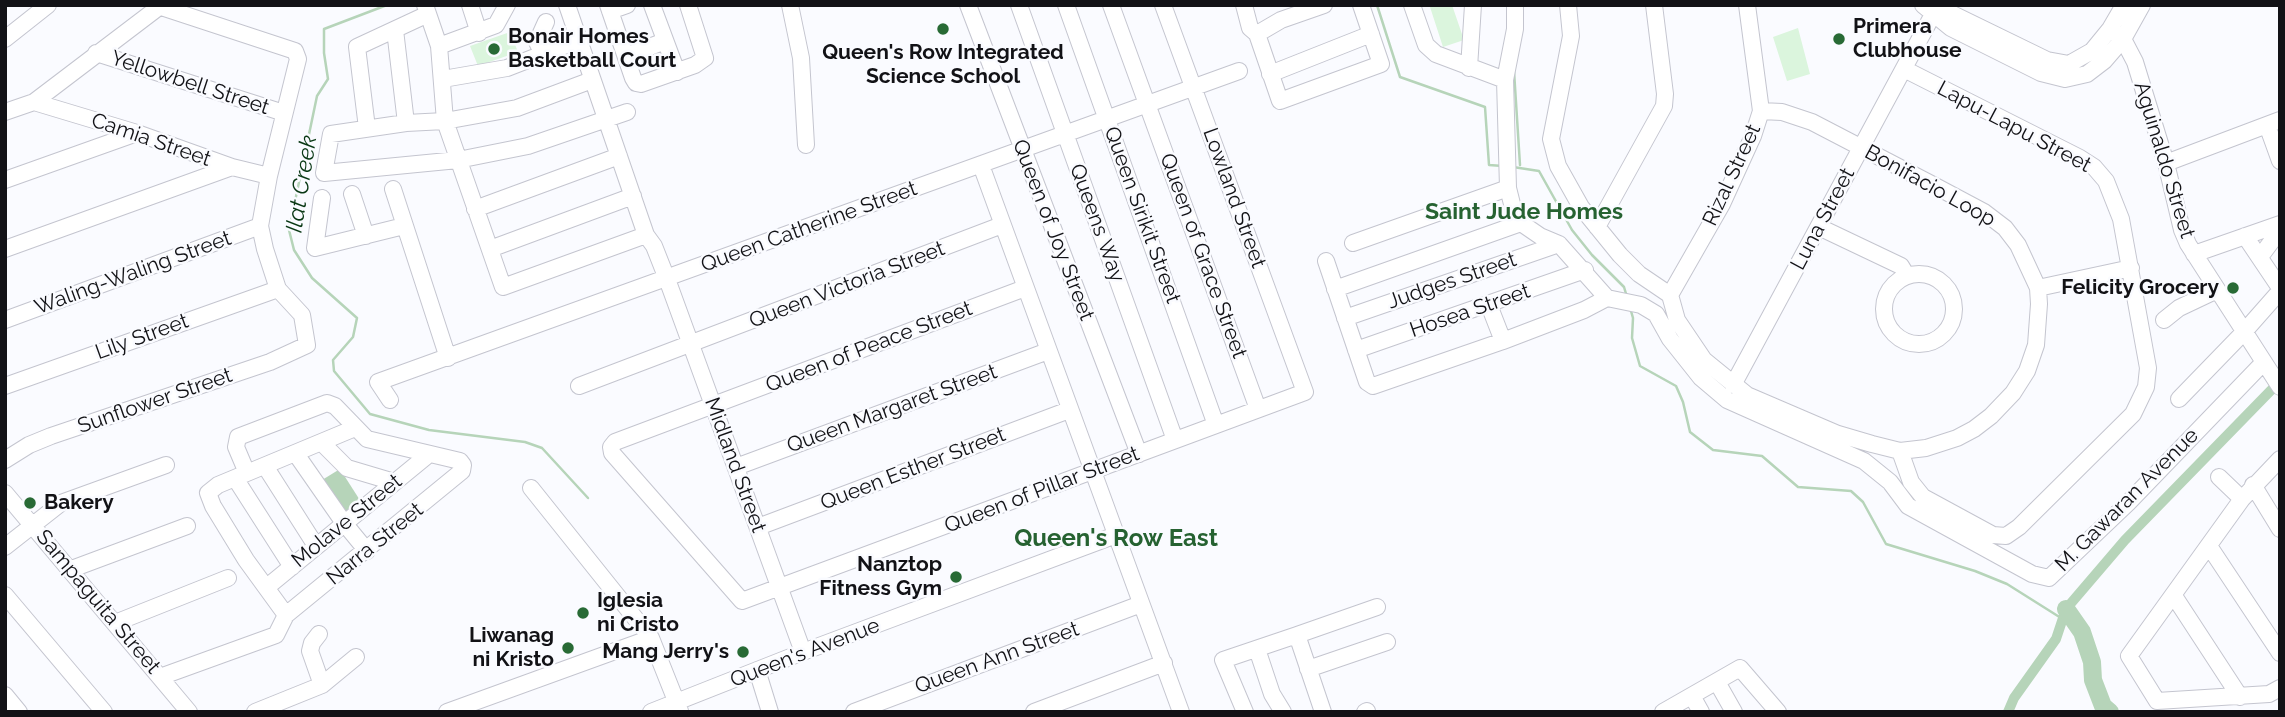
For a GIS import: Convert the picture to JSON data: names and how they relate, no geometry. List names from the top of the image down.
{
  "streets": {
    "street": [
      "Yellowbell Street",
      "Lapu-Lapu Street",
      "Camia Street",
      "Aguinaldo Street",
      "Rizal Street",
      "Bonifacio Loop",
      "Lowland Street",
      "Queen Sirikit Street",
      "Luna Street",
      "Queens Way",
      "Queen Catherine Street",
      "Queen of Joy Street",
      "Queen of Grace Street",
      "Waling-Waling Street",
      "Judges Street",
      "Queen Victoria Street",
      "Hosea Street",
      "Lily Street",
      "Queen of Peace Street",
      "Sunflower Street",
      "Queen Margaret Street",
      "Midland Street",
      "Queen Esther Street",
      "Queen of Pillar Street",
      "M. Gawaran Avenue",
      "Molave Street",
      "Narra Street",
      "Sampaguita Street",
      "Queen's Avenue",
      "Queen Ann Street"
    ]
  },
  "crossings": [
    ["Lapu-Lapu Street", "Bonifacio Loop"],
    ["Lapu-Lapu Street", "Luna Street"],
    ["Aguinaldo Street", "M. Gawaran Avenue"],
    ["Rizal Street", "Bonifacio Loop"],
    ["Bonifacio Loop", "Luna Street"],
    ["Lowland Street", "Queen Catherine Street"],
    ["Lowland Street", "Queen of Pillar Street"],
    ["Queen Sirikit Street", "Queen Catherine Street"],
    ["Queen Sirikit Street", "Queen of Pillar Street"],
    ["Queens Way", "Queen Catherine Street"],
    ["Queens Way", "Queen of Pillar Street"],
    ["Queen Catherine Street", "Queen of Joy Street"],
    ["Queen Catherine Street", "Queen of Grace Street"],
    ["Queen Catherine Street", "Midland Street"],
    ["Queen of Joy Street", "Queen of Pillar Street"],
    ["Queen of Grace Street", "Queen of Pillar Street"],
    ["Queen Victoria Street", "Midland Street"],
    ["Lily Street", "Sunflower Street"],
    ["Queen of Peace Street", "Midland Street"],
    ["Queen of Peace Street", "Queen of Pillar Street"],
    ["Queen Margaret Street", "Midland Street"],
    ["Midland Street", "Queen Esther Street"],
    ["Midland Street", "Queen of Pillar Street"],
    ["Midland Street", "Queen's Avenue"],
    ["Molave Street", "Narra Street"],
    ["Narra Street", "Sampaguita Street"]
  ],
  "districts": ["Saint Jude Homes", "Queen's Row East"],
  "water": ["Ilat Creek"],
  "places": [
    "Queen's Row Integrated Science School",
    "Primera Clubhouse",
    "Bonair Homes Basketball Court",
    "Felicity Grocery",
    "Bakery",
    "Nanztop Fitness Gym",
    "Iglesia ni Cristo",
    "Liwanag ni Kristo",
    "Mang Jerry's"
  ]
}
